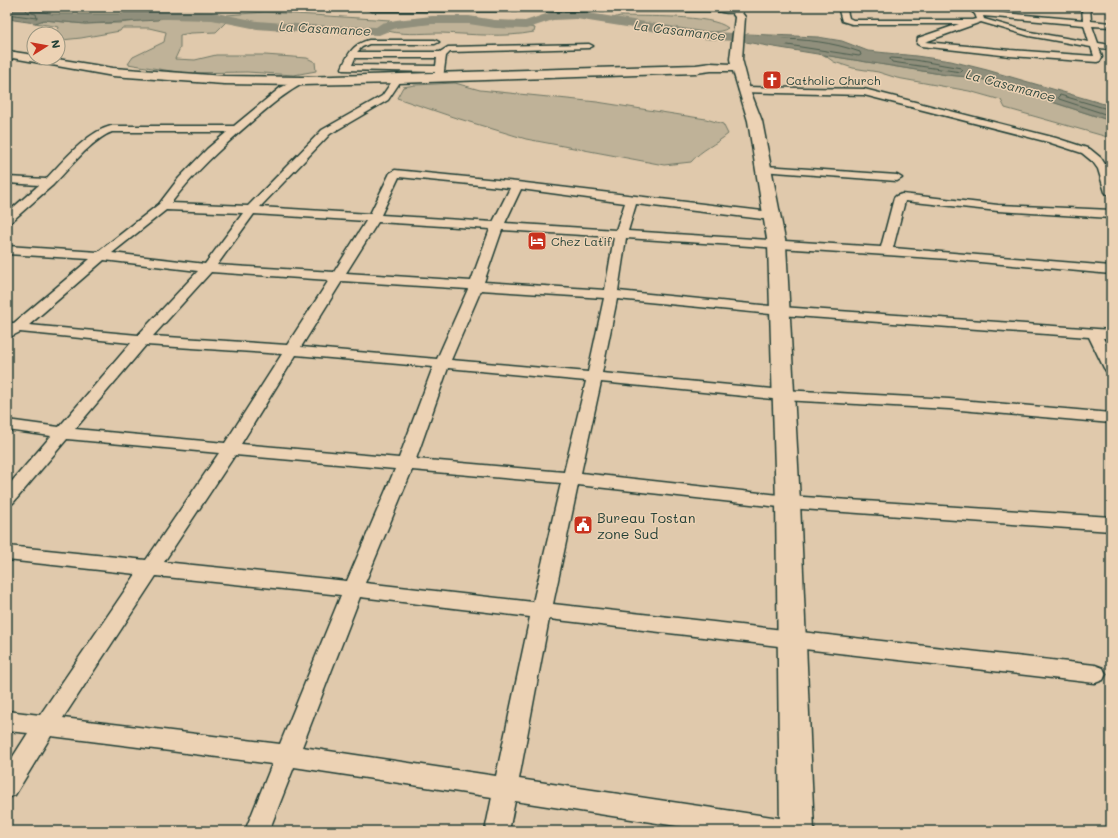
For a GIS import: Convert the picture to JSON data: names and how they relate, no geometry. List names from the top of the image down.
{
  "water": ["La Casamance"],
  "places": {
    "church": ["Catholic Church"],
    "hotel": ["Chez Latif"],
    "public building": ["Bureau Tostan zone Sud"]
  },
  "north": "right"
}
